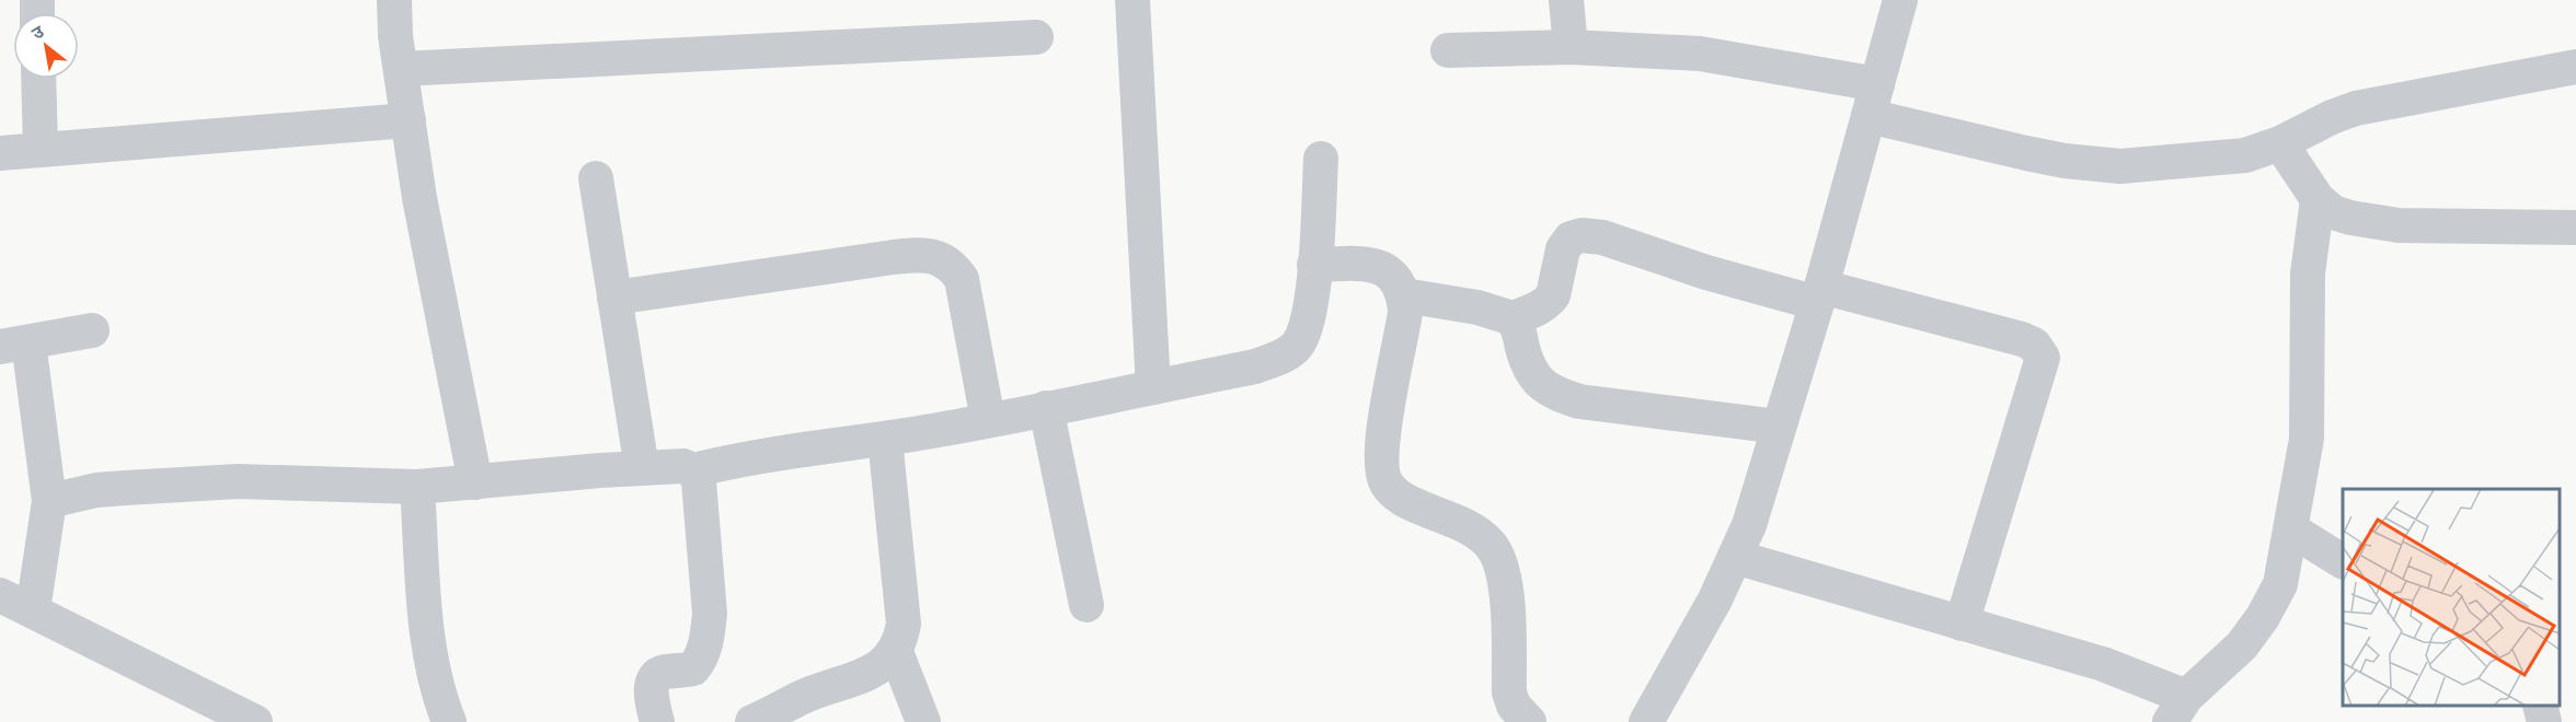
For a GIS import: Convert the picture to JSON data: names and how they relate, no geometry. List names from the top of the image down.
{
  "north": "top left"
}
